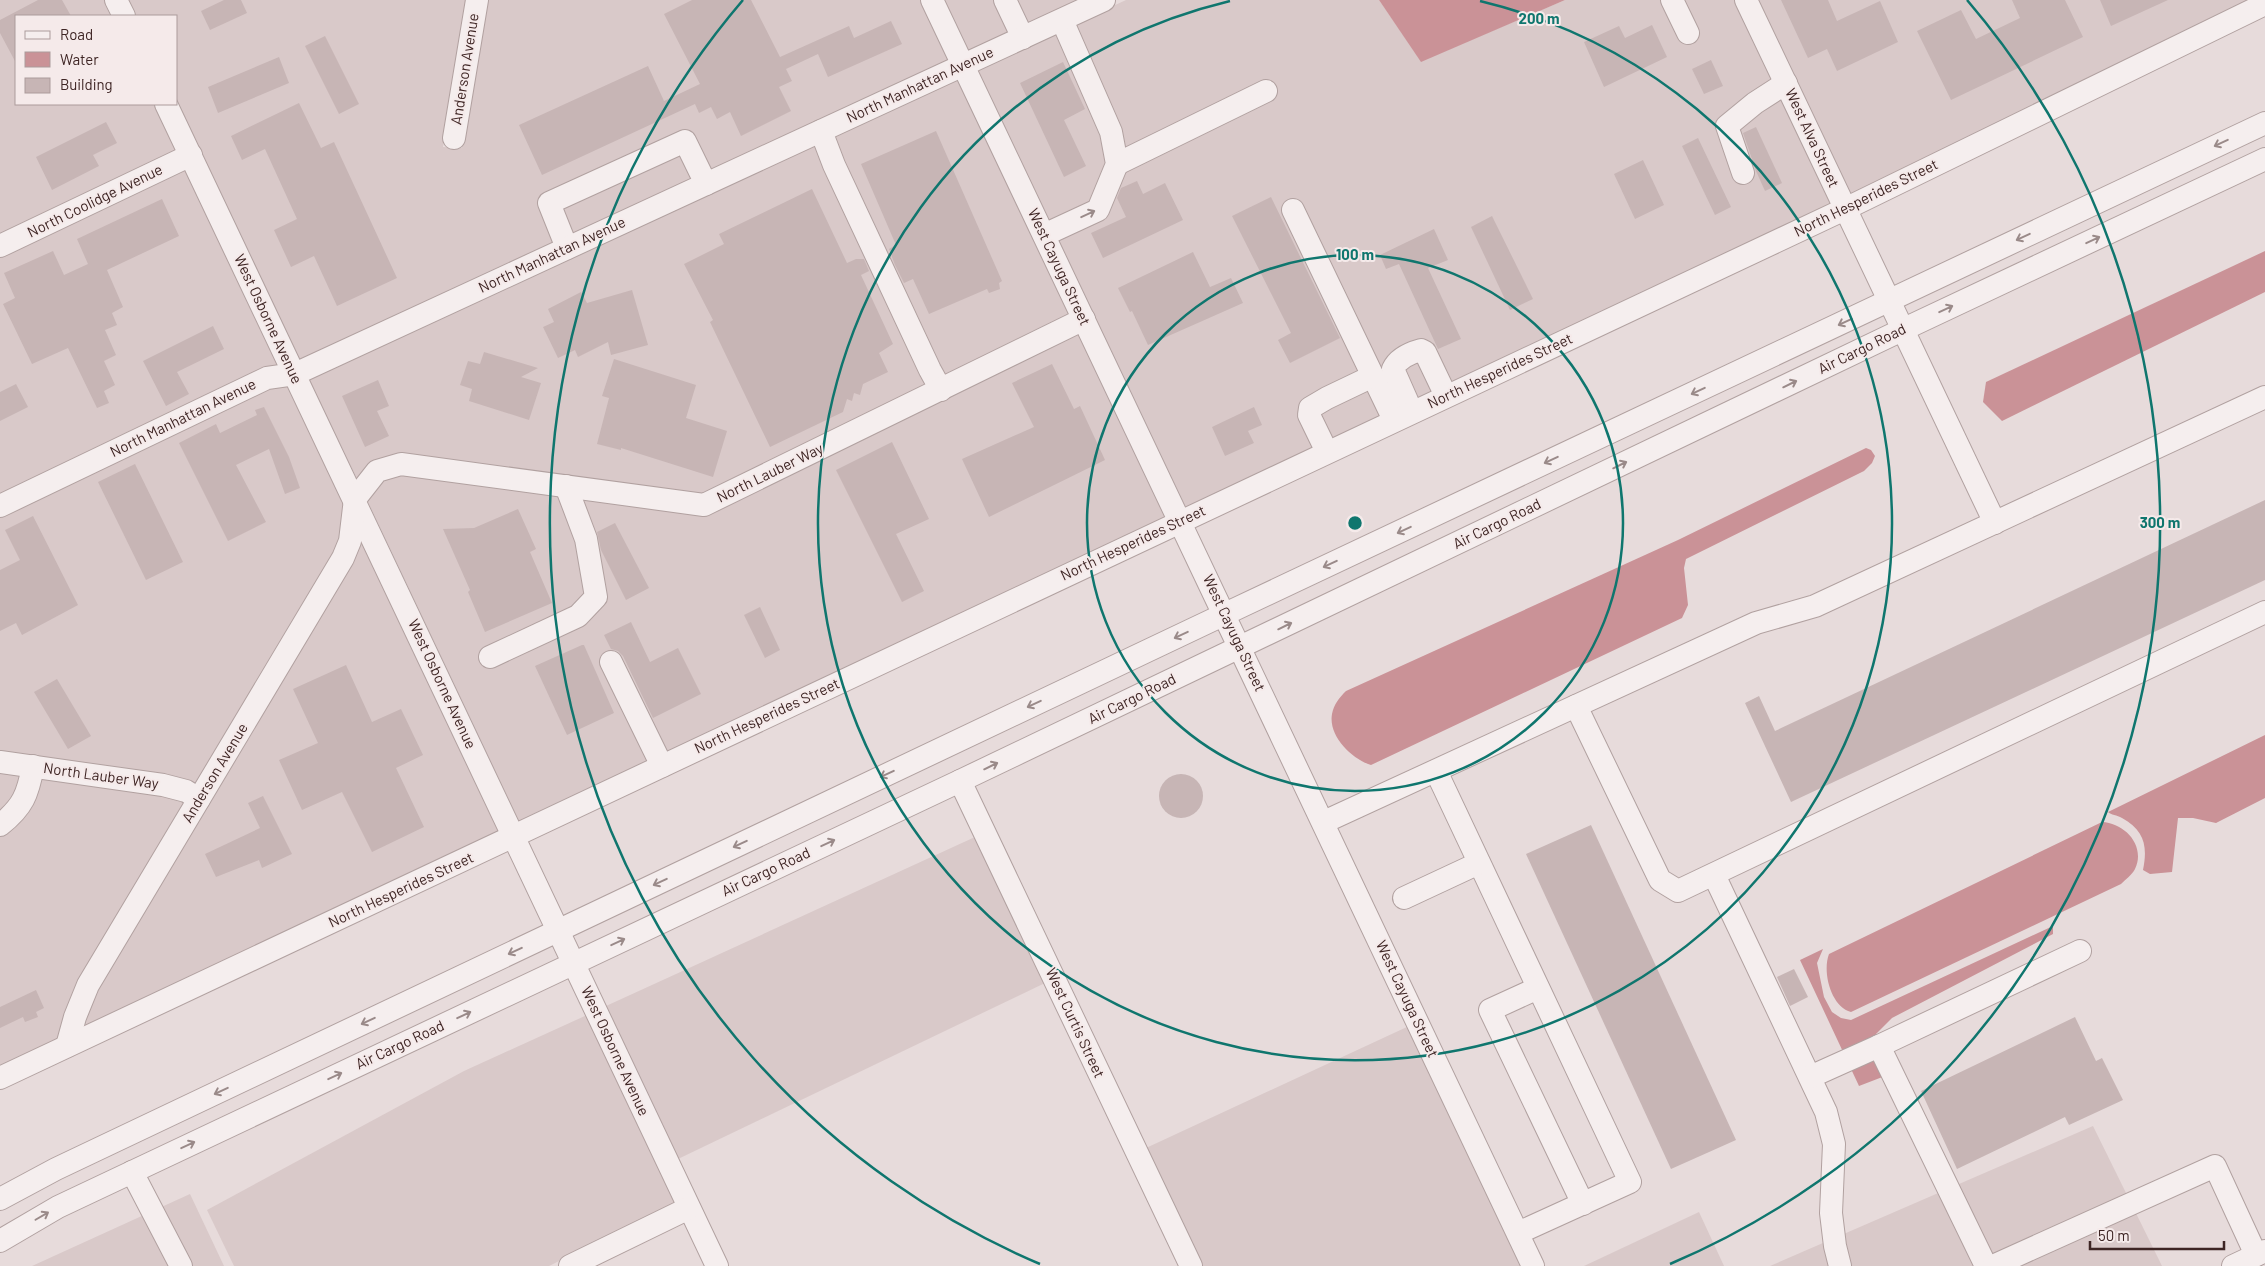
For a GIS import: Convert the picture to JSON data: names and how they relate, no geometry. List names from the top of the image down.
{
  "streets": {
    "street": [
      "Anderson Avenue",
      "North Manhattan Avenue",
      "West Alva Street",
      "North Hesperides Street",
      "North Coolidge Avenue",
      "West Cayuga Street",
      "West Osborne Avenue",
      "Air Cargo Road",
      "North Lauber Way",
      "West Curtis Street"
    ]
  },
  "crossings": [
    ["Anderson Avenue", "North Hesperides Street"],
    ["Anderson Avenue", "West Osborne Avenue"],
    ["Anderson Avenue", "North Lauber Way"],
    ["North Manhattan Avenue", "West Cayuga Street"],
    ["North Manhattan Avenue", "West Osborne Avenue"],
    ["West Alva Street", "North Hesperides Street"],
    ["West Alva Street", "Air Cargo Road"],
    ["North Hesperides Street", "West Cayuga Street"],
    ["North Hesperides Street", "West Osborne Avenue"],
    ["North Coolidge Avenue", "West Osborne Avenue"],
    ["West Cayuga Street", "Air Cargo Road"],
    ["West Cayuga Street", "North Lauber Way"],
    ["West Osborne Avenue", "Air Cargo Road"],
    ["West Osborne Avenue", "North Lauber Way"],
    ["Air Cargo Road", "West Curtis Street"]
  ],
  "legend": ["Road", "Water", "Building"],
  "scale_bar": "50 m",
  "rings": ["200 m", "100 m", "300 m"]
}
